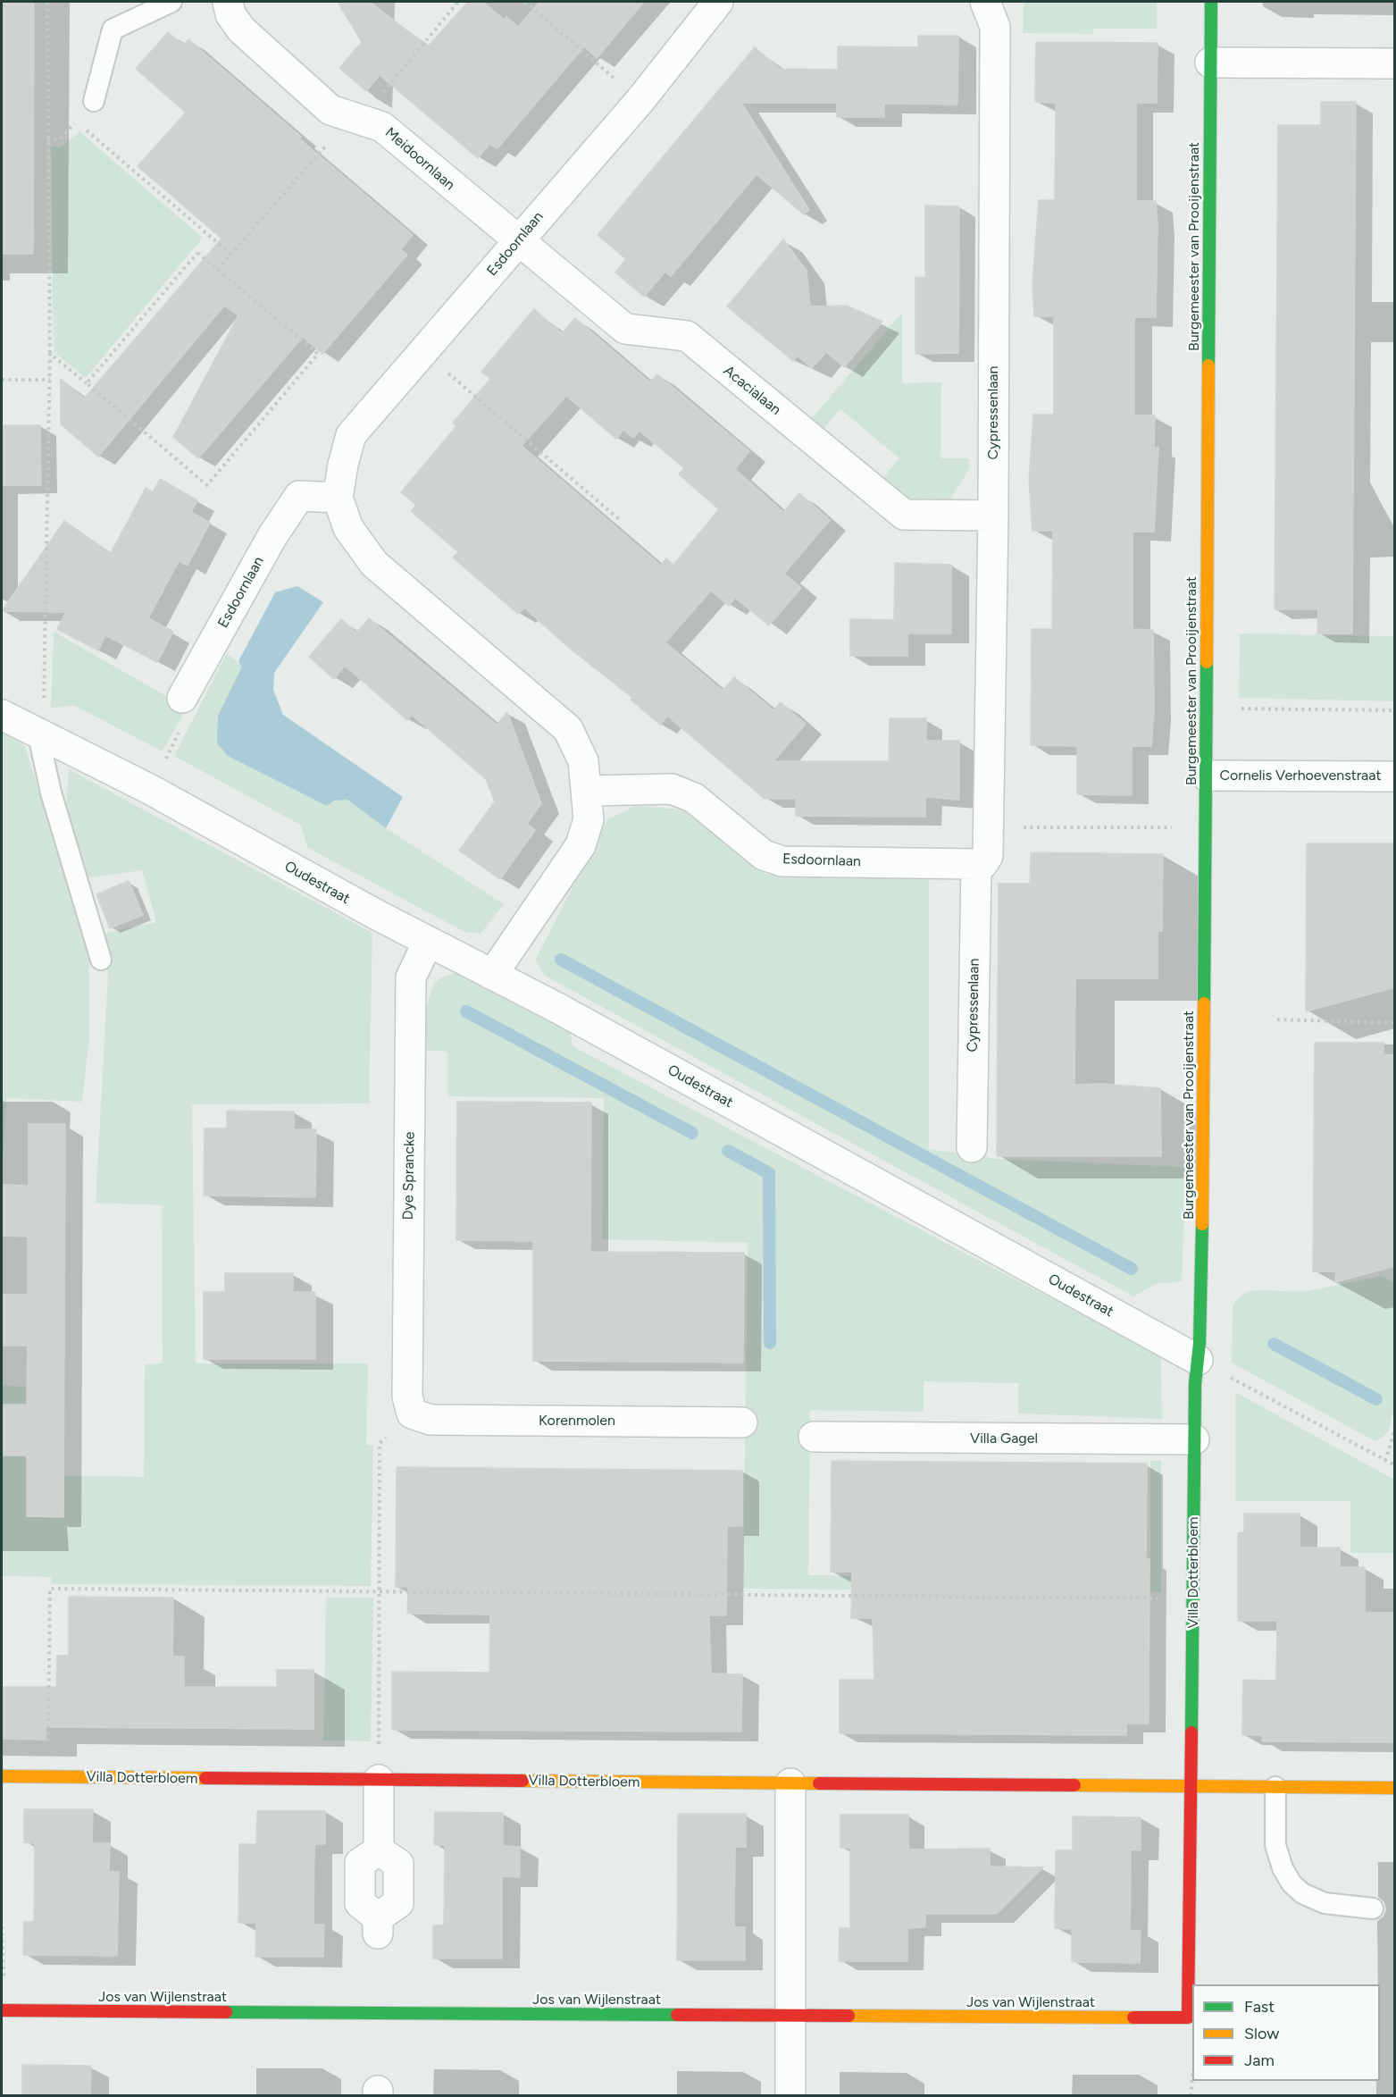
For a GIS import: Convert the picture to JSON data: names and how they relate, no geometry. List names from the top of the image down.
{
  "streets": {
    "street": [
      "Meidoornlaan",
      "Esdoornlaan",
      "Burgemeester van Prooijenstraat",
      "Acacialaan",
      "Cypressenlaan",
      "Cornelis Verhoevenstraat",
      "Oudestraat",
      "Dye Sprancke",
      "Korenmolen",
      "Villa Gagel",
      "Villa Dotterbloem",
      "Jos van Wijlenstraat"
    ]
  },
  "crossings": [
    ["Meidoornlaan", "Esdoornlaan"],
    ["Meidoornlaan", "Acacialaan"],
    ["Esdoornlaan", "Acacialaan"],
    ["Esdoornlaan", "Cypressenlaan"],
    ["Burgemeester van Prooijenstraat", "Cornelis Verhoevenstraat"],
    ["Burgemeester van Prooijenstraat", "Oudestraat"],
    ["Burgemeester van Prooijenstraat", "Villa Dotterbloem"],
    ["Acacialaan", "Cypressenlaan"],
    ["Oudestraat", "Dye Sprancke"],
    ["Oudestraat", "Villa Dotterbloem"],
    ["Dye Sprancke", "Korenmolen"],
    ["Villa Gagel", "Villa Dotterbloem"],
    ["Villa Dotterbloem", "Jos van Wijlenstraat"]
  ],
  "legend": ["Fast", "Slow", "Jam"]
}
